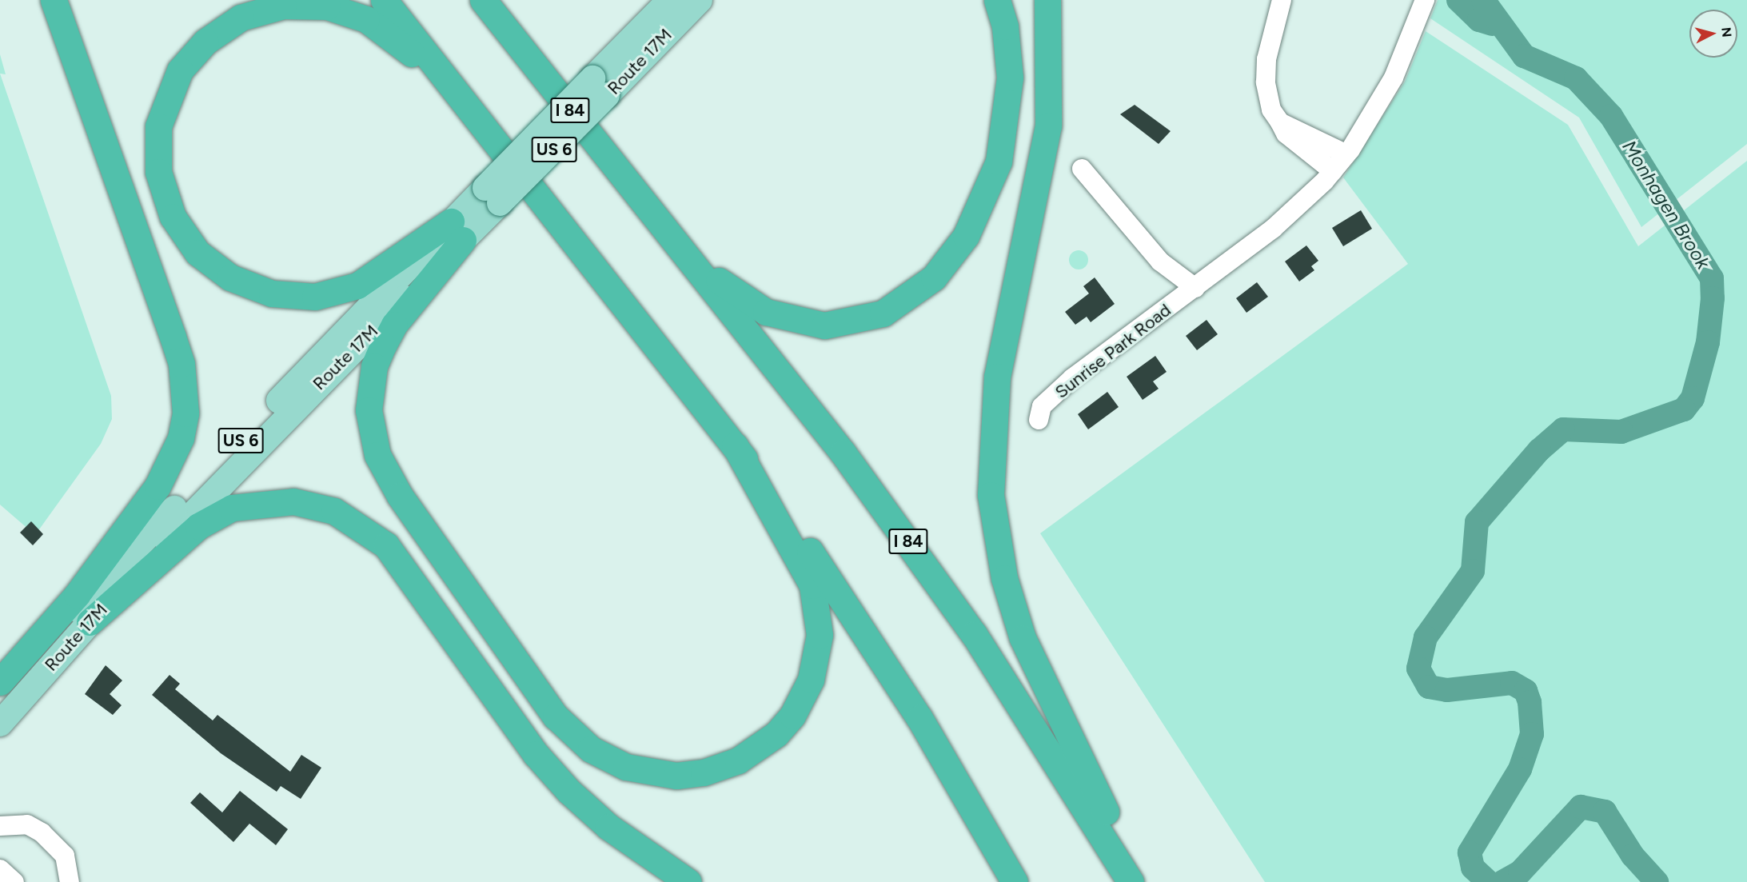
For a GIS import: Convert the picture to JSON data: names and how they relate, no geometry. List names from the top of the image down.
{
  "streets": {
    "highway": ["I 84"],
    "main road": ["Route 17M", "US 6"],
    "street": ["Sunrise Park Road"]
  },
  "water": ["Monhagen Brook"],
  "north": "right"
}
